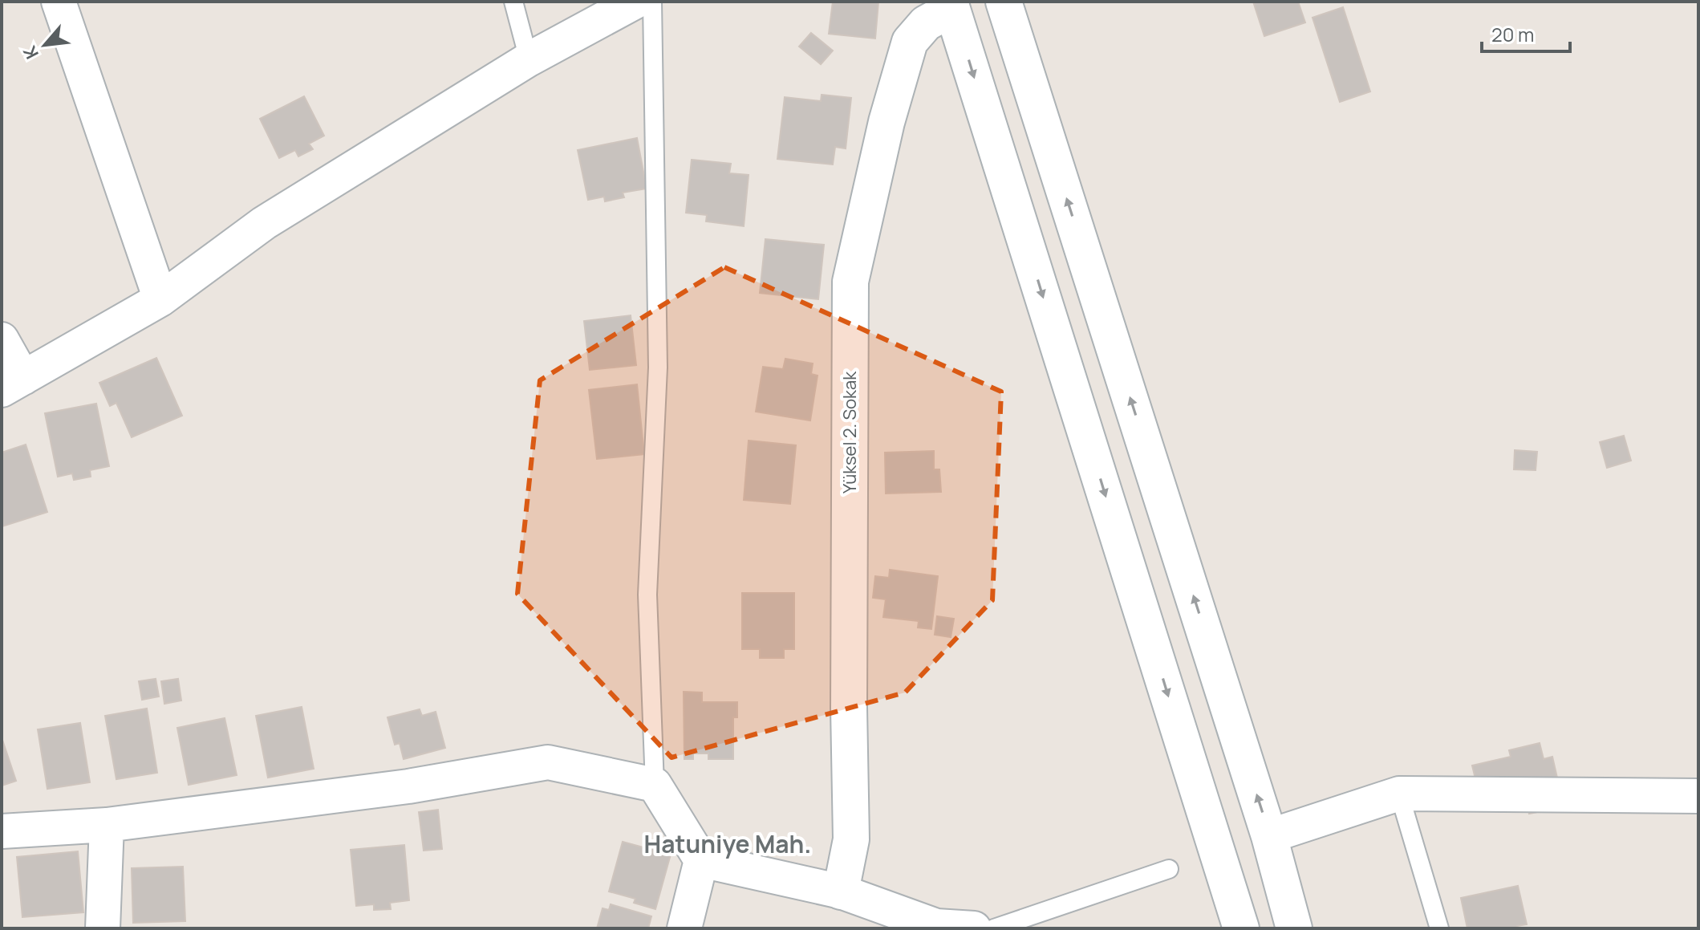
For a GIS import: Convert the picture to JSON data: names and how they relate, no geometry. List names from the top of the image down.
{
  "streets": {
    "street": ["Yüksel 2. Sokak"]
  },
  "districts": ["Hatuniye Mah."],
  "scale_bar": "20 m",
  "north": "bottom left"
}
